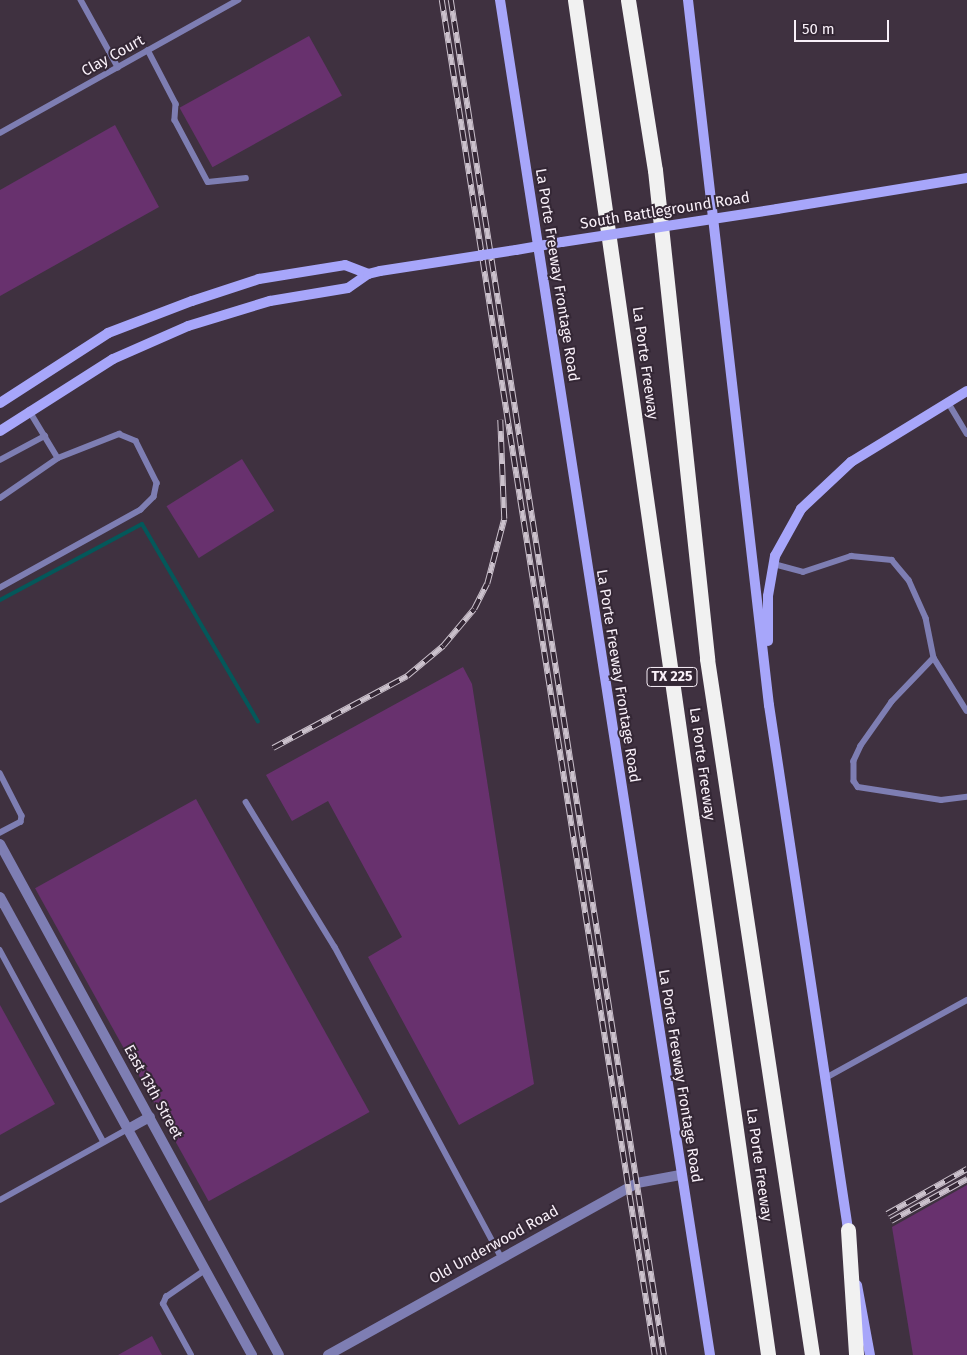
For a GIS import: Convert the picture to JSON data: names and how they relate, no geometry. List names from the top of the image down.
{
  "streets": {
    "highway": ["La Porte Freeway", "TX 225"],
    "main road": ["South Battleground Road", "La Porte Freeway Frontage Road"],
    "street": ["East 13th Street", "Old Underwood Road"],
    "lane": ["Clay Court"]
  },
  "crossings": [
    ["South Battleground Road", "La Porte Freeway Frontage Road"],
    ["La Porte Freeway Frontage Road", "Old Underwood Road"]
  ],
  "scale_bar": "50 m"
}
